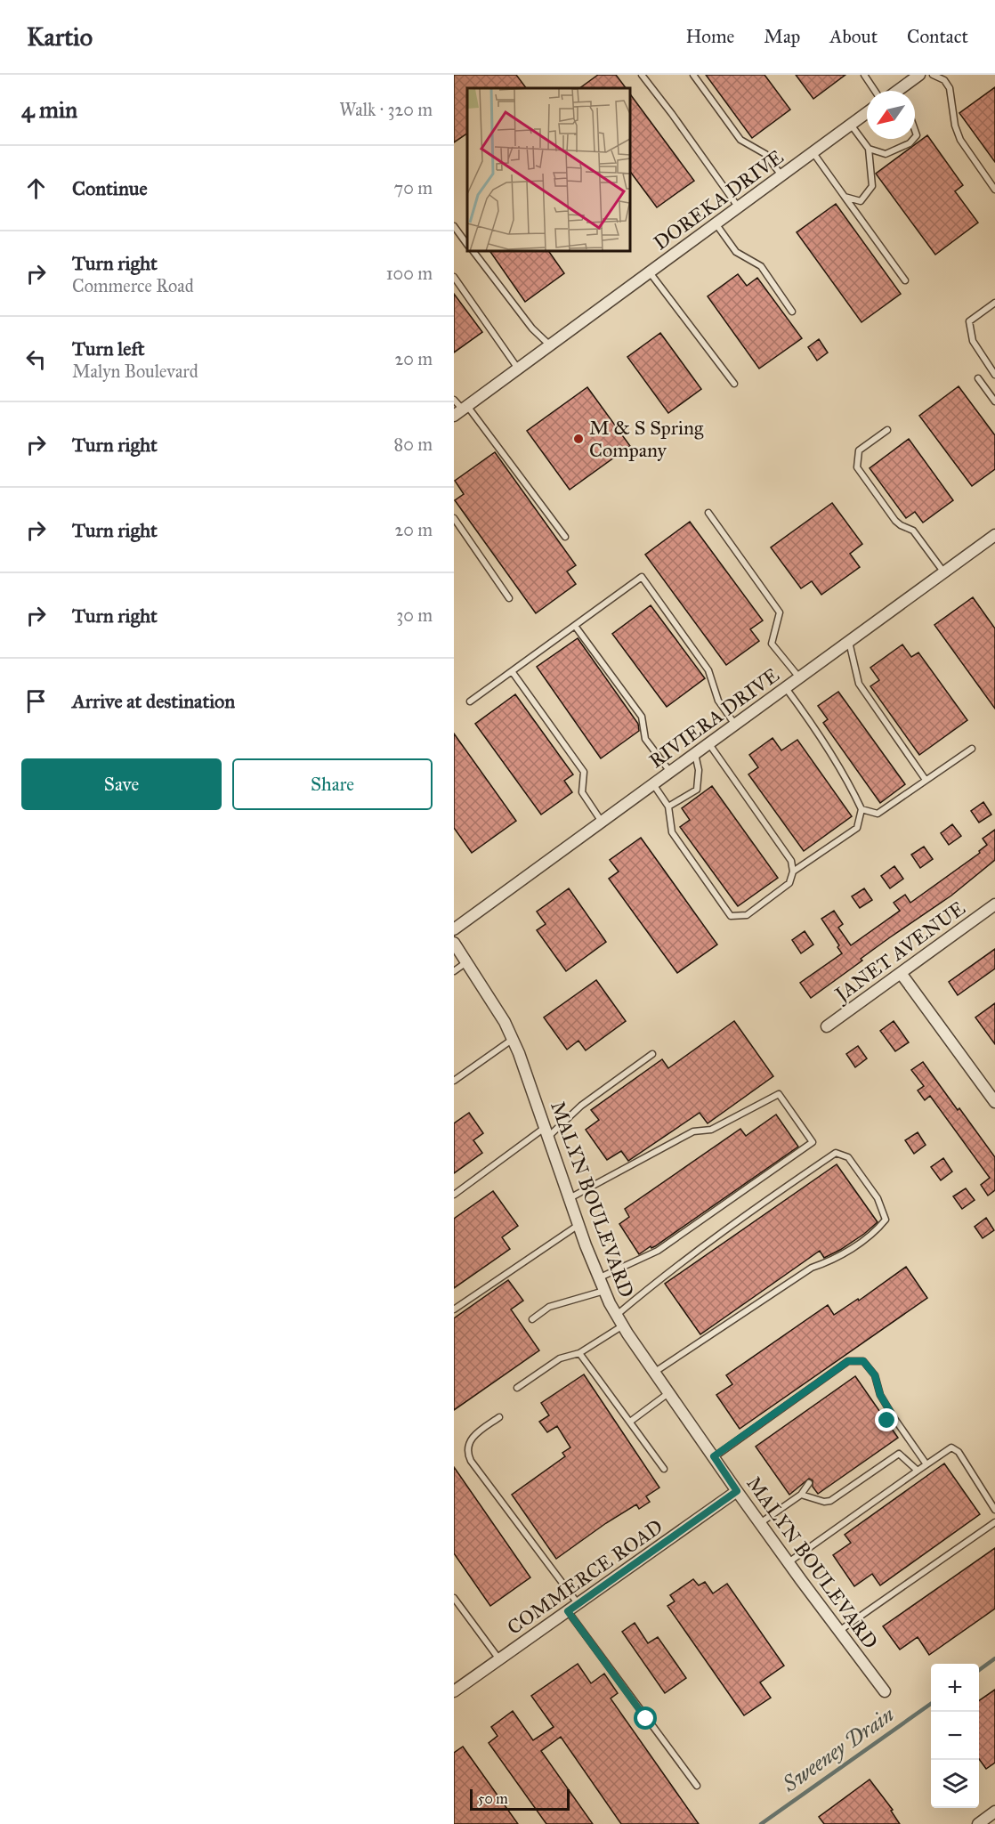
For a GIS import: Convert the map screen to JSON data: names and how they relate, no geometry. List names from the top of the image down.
{
  "streets": {
    "street": [
      "DOREKA DRIVE",
      "RIVIERA DRIVE",
      "JANET AVENUE",
      "MALYN BOULEVARD",
      "COMMERCE ROAD"
    ]
  },
  "crossings": [
    ["MALYN BOULEVARD", "COMMERCE ROAD"]
  ],
  "water": ["Sweeney Drain"],
  "places": ["M & S Spring Company"],
  "scale_bar": "50 m",
  "north": "bottom left",
  "page": {
    "header": "Kartio",
    "nav": [
      "Home",
      "Map",
      "About",
      "Contact"
    ],
    "heading": ["4 min", "Walk · 320 m"],
    "list": [
      ["Continue", "70 m"],
      ["Turn right", "Commerce Road", "100 m"],
      ["Turn left", "Malyn Boulevard", "20 m"],
      ["Turn right", "80 m"],
      ["Turn right", "20 m"],
      ["Turn right", "30 m"],
      "Arrive at destination"
    ],
    "buttons": ["Save", "Share"],
    "map_buttons": ["+", "−"],
    "scale": "50 m"
  }
}
